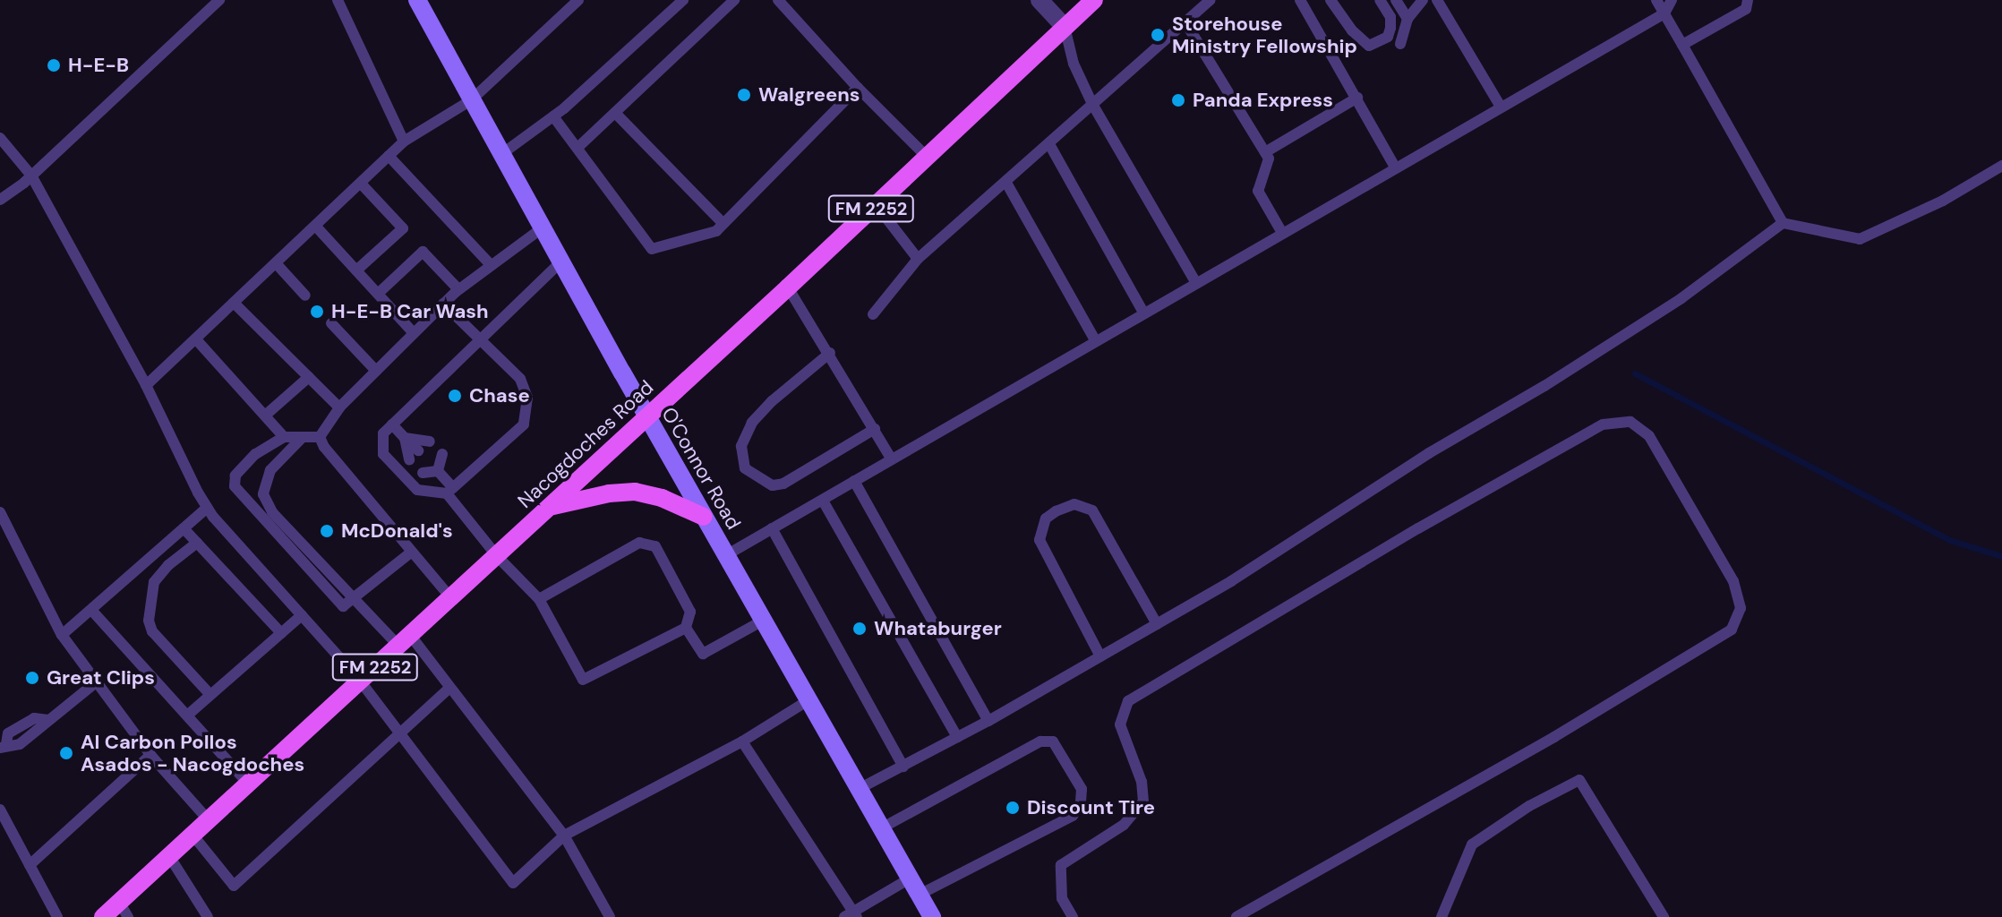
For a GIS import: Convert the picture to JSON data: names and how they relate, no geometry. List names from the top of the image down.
{
  "streets": {
    "main road": ["FM 2252", "Nacogdoches Road", "O'Connor Road"]
  },
  "crossings": [
    ["Nacogdoches Road", "O'Connor Road"]
  ],
  "places": [
    "Storehouse Ministry Fellowship",
    "H-E-B",
    "Walgreens",
    "Panda Express",
    "H-E-B Car Wash",
    "Chase",
    "McDonald's",
    "Whataburger",
    "Great Clips",
    "Al Carbon Pollos Asados - Nacogdoches",
    "Discount Tire"
  ]
}
